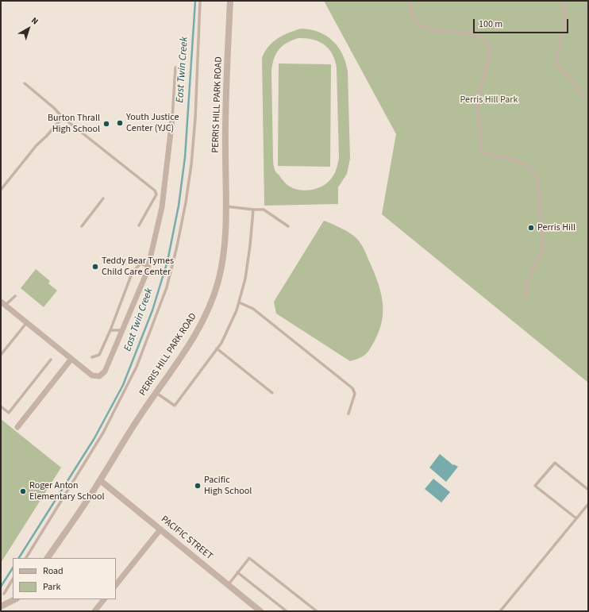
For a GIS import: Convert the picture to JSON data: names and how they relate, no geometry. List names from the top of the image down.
{
  "streets": {
    "street": ["PERRIS HILL PARK ROAD", "PACIFIC STREET"]
  },
  "crossings": [
    ["PERRIS HILL PARK ROAD", "PACIFIC STREET"]
  ],
  "water": ["East Twin Creek"],
  "parks": ["Perris Hill Park"],
  "places": [
    "Youth Justice Center (YJC)",
    "Burton Thrall High School",
    "Perris Hill",
    "Teddy Bear Tymes Child Care Center",
    "Pacific High School",
    "Roger Anton Elementary School"
  ],
  "legend": ["Road", "Park"],
  "scale_bar": "100 m",
  "north": "top right"
}
